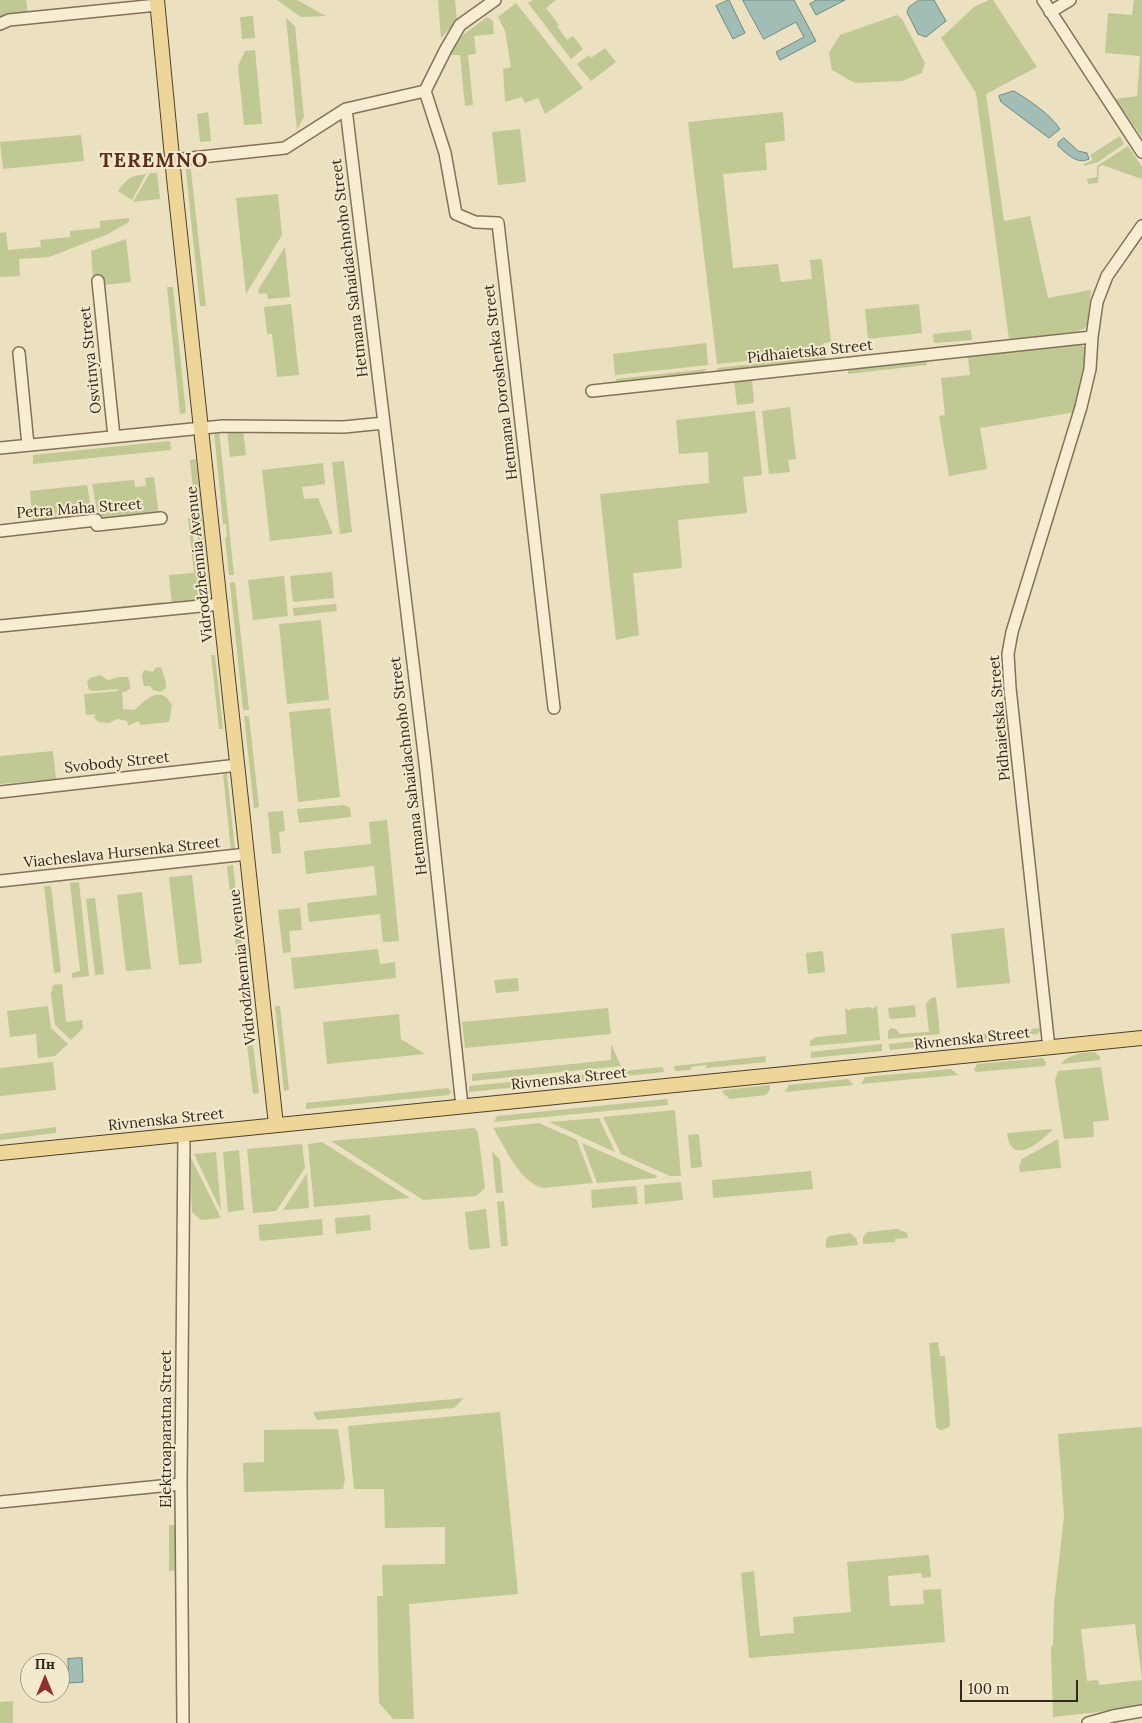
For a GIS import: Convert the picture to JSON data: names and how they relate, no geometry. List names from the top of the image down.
{
  "streets": {
    "main road": ["Vidrodzhennia Avenue", "Rivnenska Street"],
    "street": [
      "Hetmana Sahaidachnoho Street",
      "Pidhaietska Street",
      "Osvitnya Street",
      "Hetmana Doroshenka Street",
      "Petra Maha Street",
      "Svobody Street",
      "Viacheslava Hursenka Street",
      "Elektroaparatna Street"
    ]
  },
  "crossings": [
    ["Hetmana Sahaidachnoho Street", "Rivnenska Street"],
    ["Pidhaietska Street", "Rivnenska Street"],
    ["Vidrodzhennia Avenue", "Svobody Street"],
    ["Vidrodzhennia Avenue", "Viacheslava Hursenka Street"],
    ["Vidrodzhennia Avenue", "Rivnenska Street"],
    ["Rivnenska Street", "Elektroaparatna Street"]
  ],
  "districts": ["TEREMNO"],
  "scale_bar": "100 m",
  "north": "top"
}
